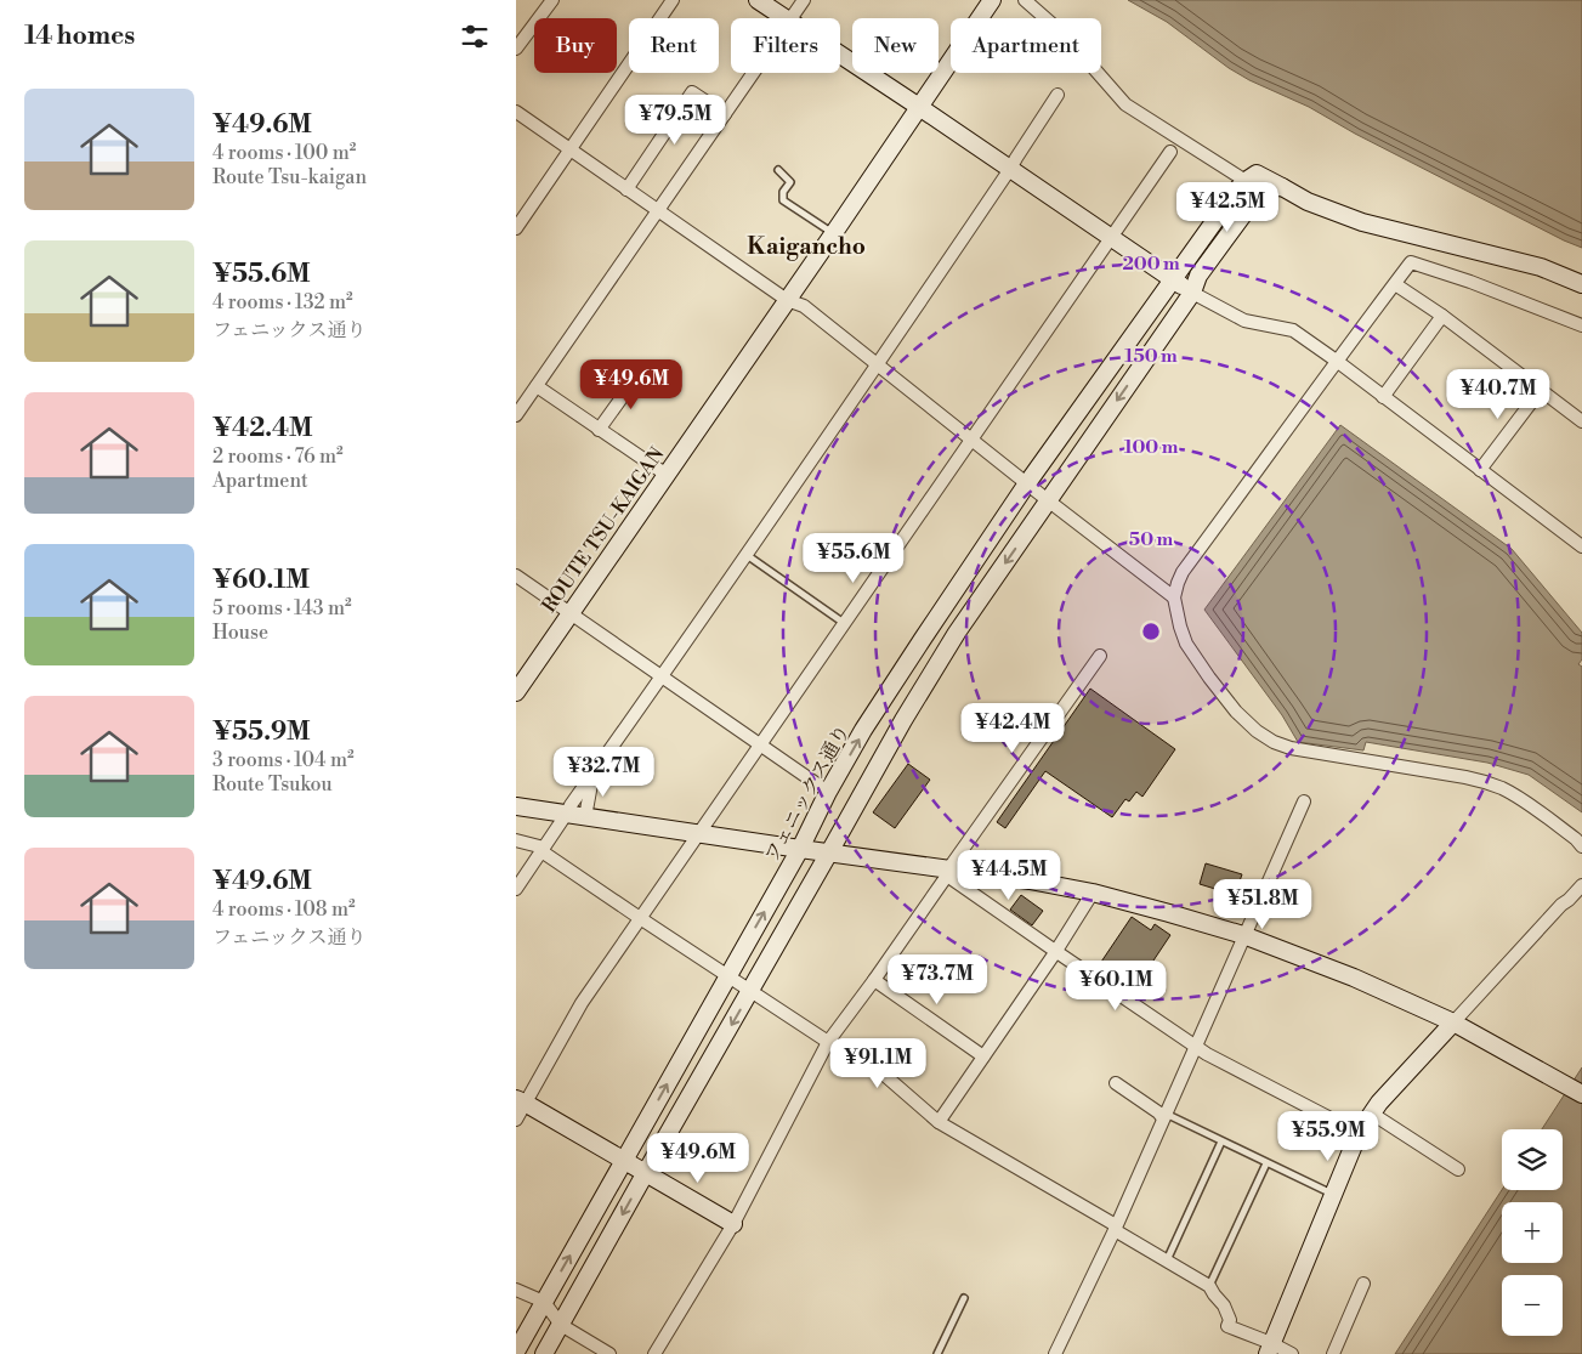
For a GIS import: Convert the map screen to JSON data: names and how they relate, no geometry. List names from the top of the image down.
{
  "streets": {
    "street": ["ROUTE TSU-KAIGAN", "フェニックス通り"]
  },
  "districts": ["Kaigancho"],
  "page": {
    "heading": "14 homes",
    "chip": [
      "Buy",
      "Rent",
      "Filters",
      "New",
      "Apartment"
    ],
    "list": [
      {
        "name": "¥49.6M",
        "note": "4 rooms · 100 m² · Route Tsu-kaigan"
      },
      {
        "name": "¥55.6M",
        "note": "4 rooms · 132 m² · フェニックス通り"
      },
      {
        "name": "¥42.4M",
        "note": "2 rooms · 76 m² · Apartment"
      },
      {
        "name": "¥60.1M",
        "note": "5 rooms · 143 m² · House"
      },
      {
        "name": "¥55.9M",
        "note": "3 rooms · 104 m² · Route Tsukou"
      },
      {
        "name": "¥49.6M",
        "note": "4 rooms · 108 m² · フェニックス通り"
      }
    ],
    "price": [
      "¥79.5M",
      "¥42.5M",
      "¥49.6M",
      "¥40.7M",
      "¥55.6M",
      "¥42.4M",
      "¥32.7M",
      "¥44.5M",
      "¥51.8M",
      "¥73.7M",
      "¥60.1M",
      "¥91.1M",
      "¥55.9M",
      "¥49.6M"
    ],
    "map_buttons": ["+", "−"]
  },
  "rings": [
    "200 m",
    "150 m",
    "100 m",
    "50 m"
  ]
}
